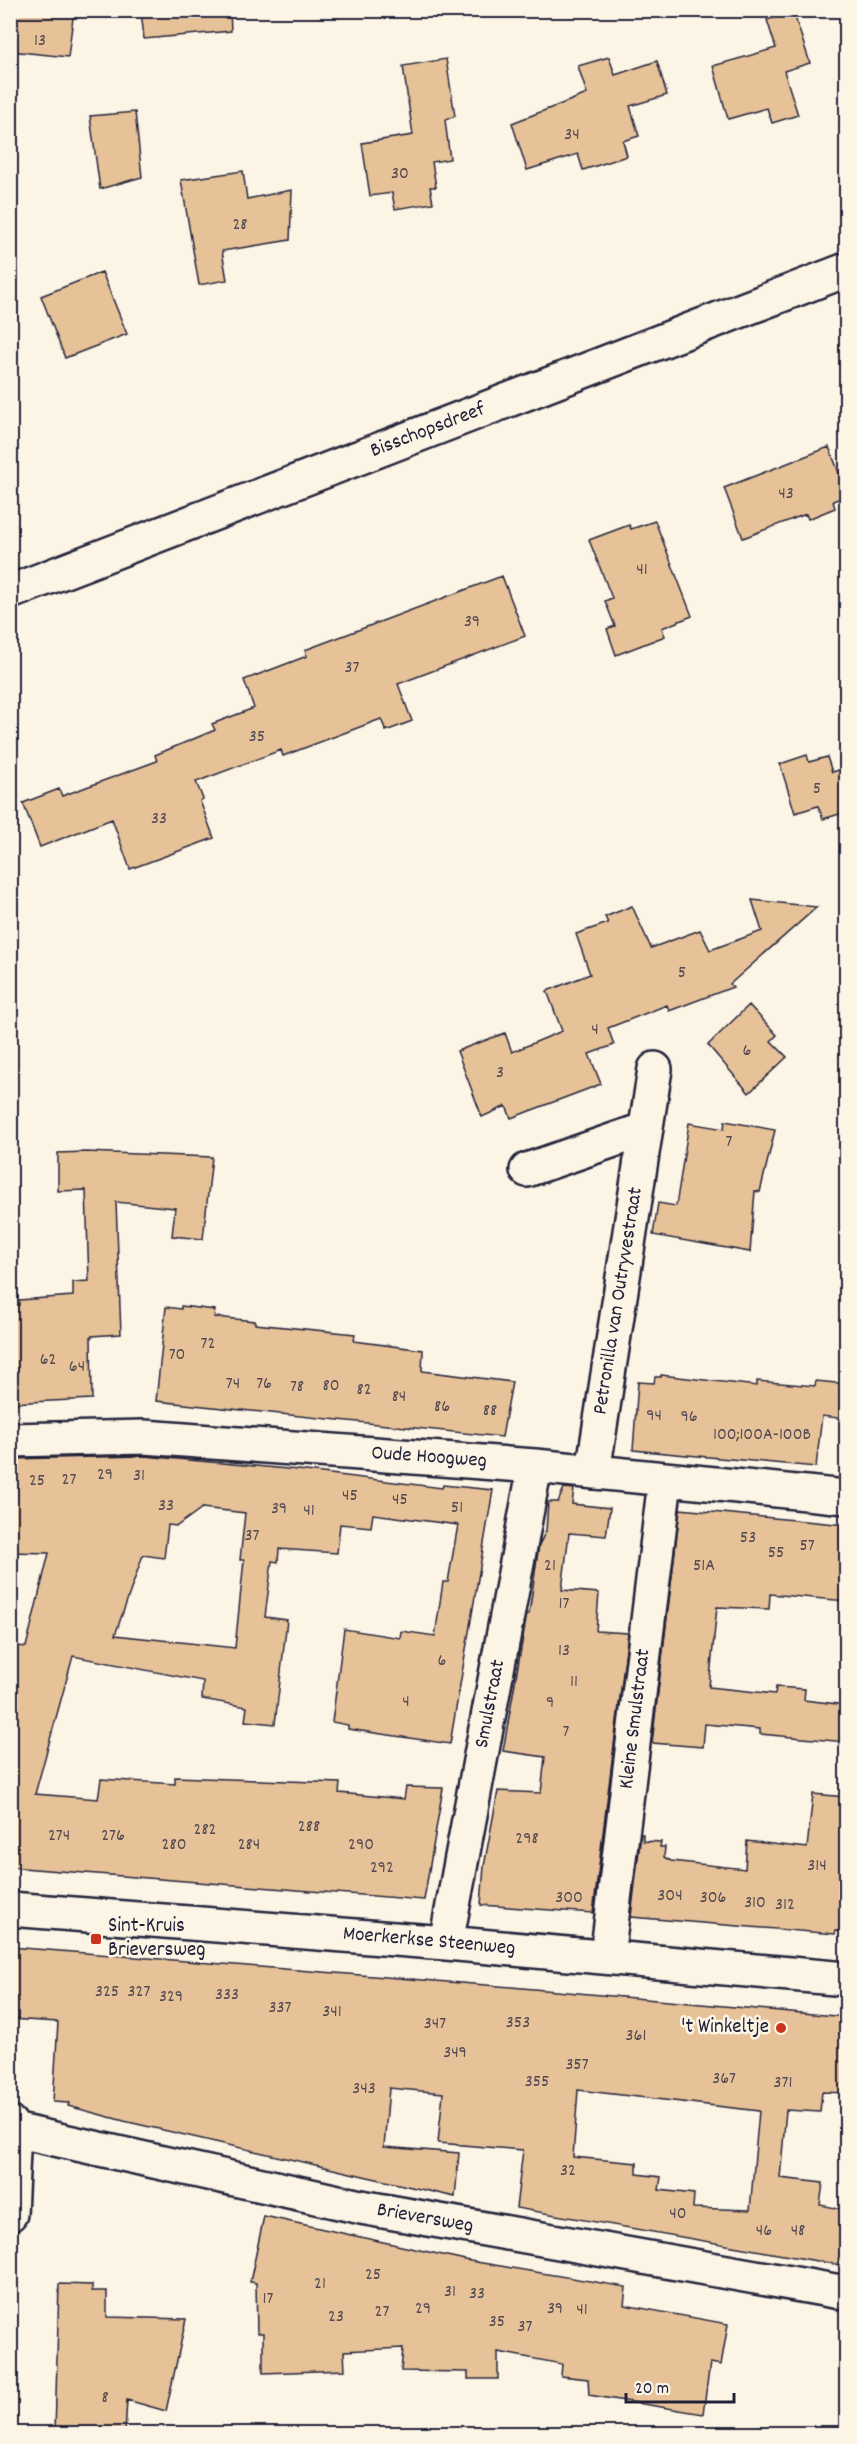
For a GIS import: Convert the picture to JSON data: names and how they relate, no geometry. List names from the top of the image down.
{
  "streets": {
    "street": [
      "Bisschopsdreef",
      "Petronilla van Outryvestraat",
      "Oude Hoogweg",
      "Smulstraat",
      "Kleine Smulstraat",
      "Moerkerkse Steenweg",
      "Brieversweg"
    ]
  },
  "crossings": [
    ["Petronilla van Outryvestraat", "Oude Hoogweg"],
    ["Oude Hoogweg", "Smulstraat"],
    ["Oude Hoogweg", "Kleine Smulstraat"],
    ["Smulstraat", "Moerkerkse Steenweg"],
    ["Kleine Smulstraat", "Moerkerkse Steenweg"]
  ],
  "places": {
    "transit": ["Sint-Kruis Brieversweg"],
    "other": ["'t Winkeltje"]
  },
  "house_numbers": [
    "13",
    "34",
    "30",
    "28",
    "43",
    "41",
    "39",
    "37",
    "35",
    "5",
    "33",
    "5",
    "4",
    "6",
    "3",
    "7",
    "72",
    "70",
    "62",
    "64",
    "74",
    "76",
    "80",
    "78",
    "82",
    "84",
    "86",
    "88",
    "94",
    "96",
    "100;100A-100B",
    "29",
    "31",
    "27",
    "25",
    "45",
    "45",
    "33",
    "51",
    "39",
    "41",
    "37",
    "53",
    "57",
    "55",
    "21",
    "51A",
    "17",
    "13",
    "6",
    "11",
    "4",
    "9",
    "7",
    "288",
    "282",
    "274",
    "276",
    "298",
    "280",
    "284",
    "290",
    "314",
    "292",
    "304",
    "300",
    "306",
    "310",
    "312",
    "325",
    "327",
    "333",
    "329",
    "337",
    "341",
    "353",
    "347",
    "361",
    "349",
    "357",
    "367",
    "355",
    "371",
    "343",
    "32",
    "40",
    "46",
    "48",
    "25",
    "21",
    "31",
    "33",
    "17",
    "29",
    "39",
    "41",
    "27",
    "23",
    "35",
    "37",
    "8"
  ],
  "scale_bar": "20 m"
}
